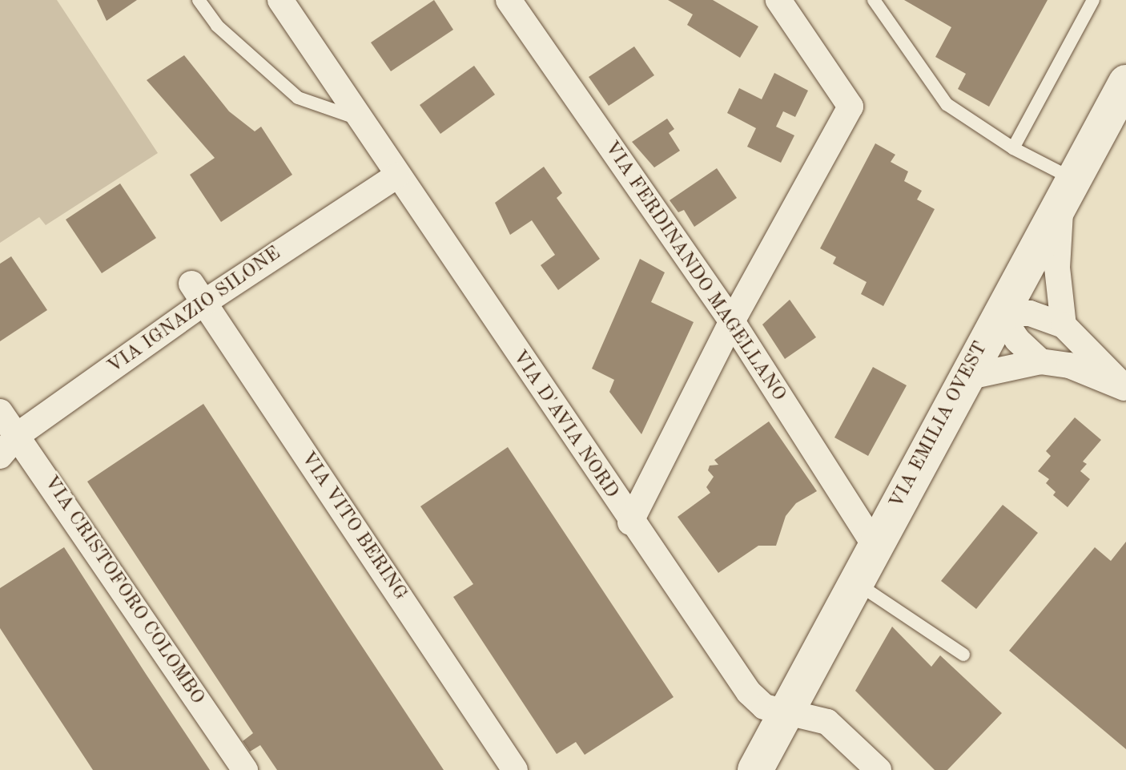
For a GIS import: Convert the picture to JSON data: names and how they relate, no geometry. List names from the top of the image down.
{
  "streets": {
    "main road": ["VIA EMILIA OVEST"],
    "street": [
      "VIA FERDINANDO MAGELLANO",
      "VIA IGNAZIO SILONE",
      "VIA D'AVIA NORD",
      "VIA VITO BERING",
      "VIA CRISTOFORO COLOMBO"
    ]
  },
  "crossings": [
    ["VIA FERDINANDO MAGELLANO", "VIA EMILIA OVEST"],
    ["VIA IGNAZIO SILONE", "VIA D'AVIA NORD"],
    ["VIA IGNAZIO SILONE", "VIA VITO BERING"],
    ["VIA IGNAZIO SILONE", "VIA CRISTOFORO COLOMBO"],
    ["VIA D'AVIA NORD", "VIA EMILIA OVEST"]
  ]
}
